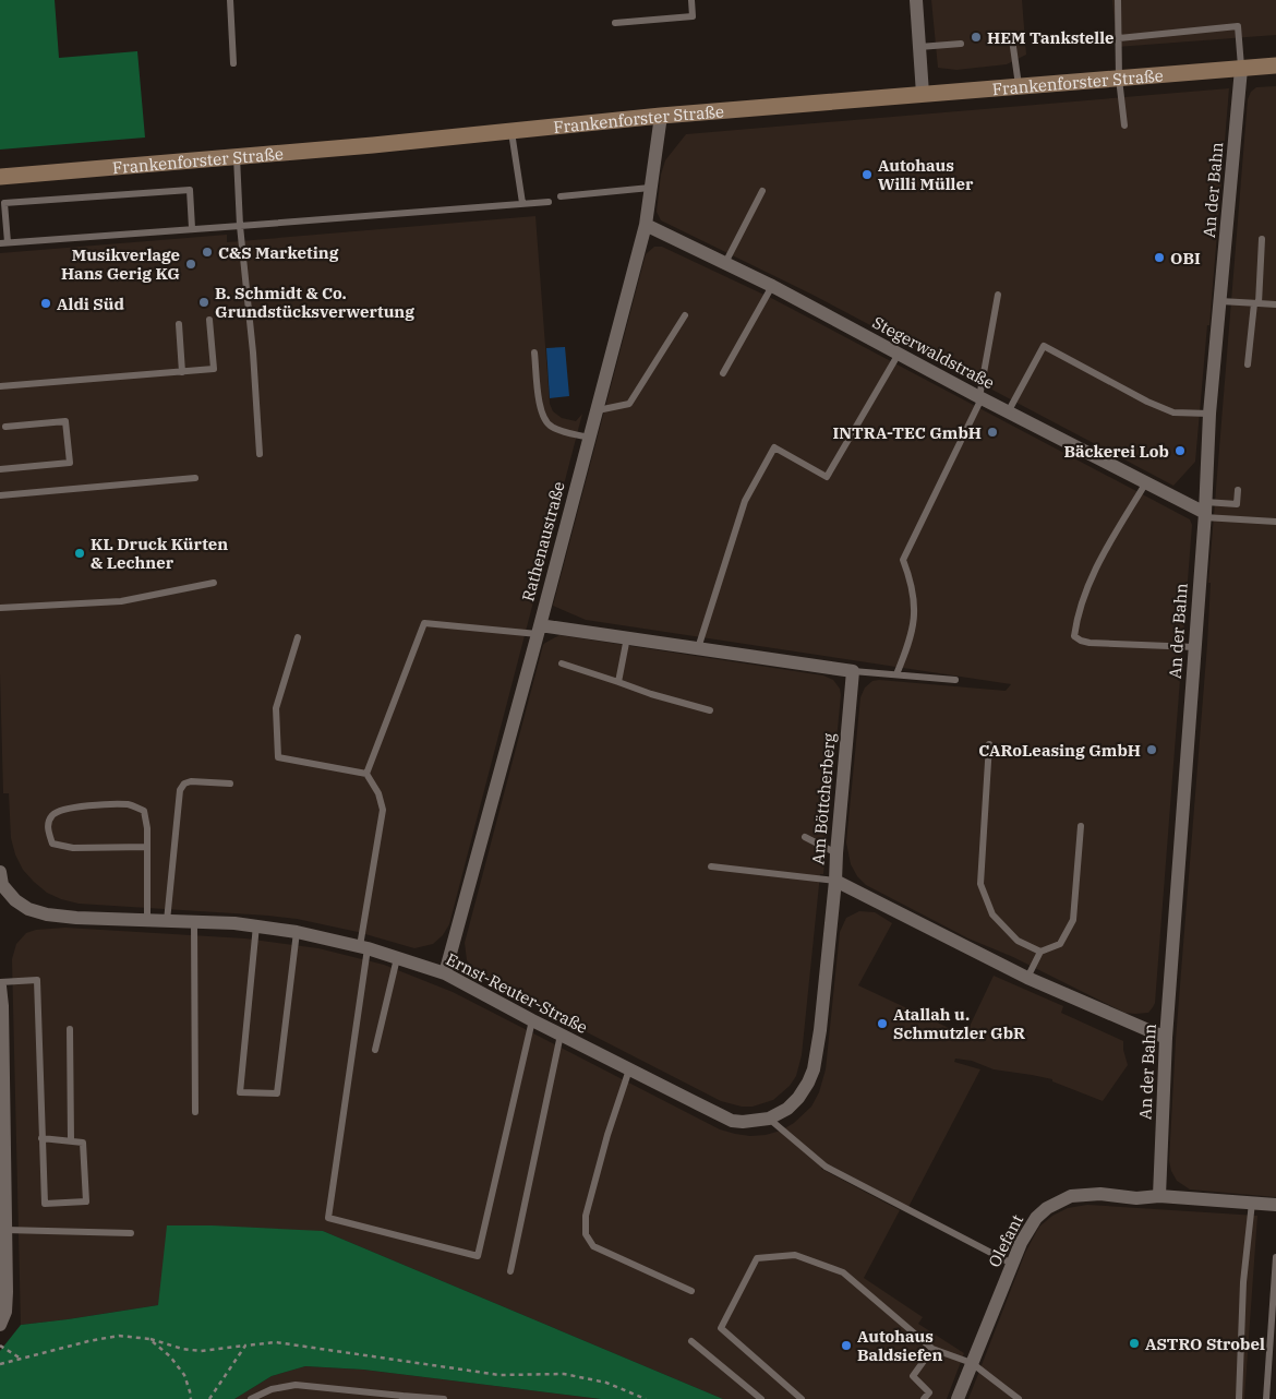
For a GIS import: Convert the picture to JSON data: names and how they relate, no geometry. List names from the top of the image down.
{
  "streets": {
    "main road": ["Frankenforster Straße"],
    "street": [
      "An der Bahn",
      "Stegerwaldstraße",
      "Rathenaustraße",
      "Am Böttcherberg",
      "Ernst-Reuter-Straße",
      "Olefant"
    ]
  },
  "crossings": [
    ["Frankenforster Straße", "An der Bahn"],
    ["Frankenforster Straße", "Rathenaustraße"],
    ["An der Bahn", "Stegerwaldstraße"],
    ["An der Bahn", "Am Böttcherberg"],
    ["An der Bahn", "Olefant"],
    ["Stegerwaldstraße", "Rathenaustraße"],
    ["Rathenaustraße", "Ernst-Reuter-Straße"],
    ["Am Böttcherberg", "Ernst-Reuter-Straße"]
  ],
  "places": [
    "HEM Tankstelle",
    "Autohaus Willi Müller",
    "C&S Marketing",
    "OBI",
    "Musikverlage Hans Gerig KG",
    "B. Schmidt & Co. Grundstücksverwertung",
    "Aldi Süd",
    "INTRA-TEC GmbH",
    "Bäckerei Lob",
    "KL Druck Kürten & Lechner",
    "CARoLeasing GmbH",
    "Atallah u. Schmutzler GbR",
    "ASTRO Strobel",
    "Autohaus Baldsiefen"
  ]
}
